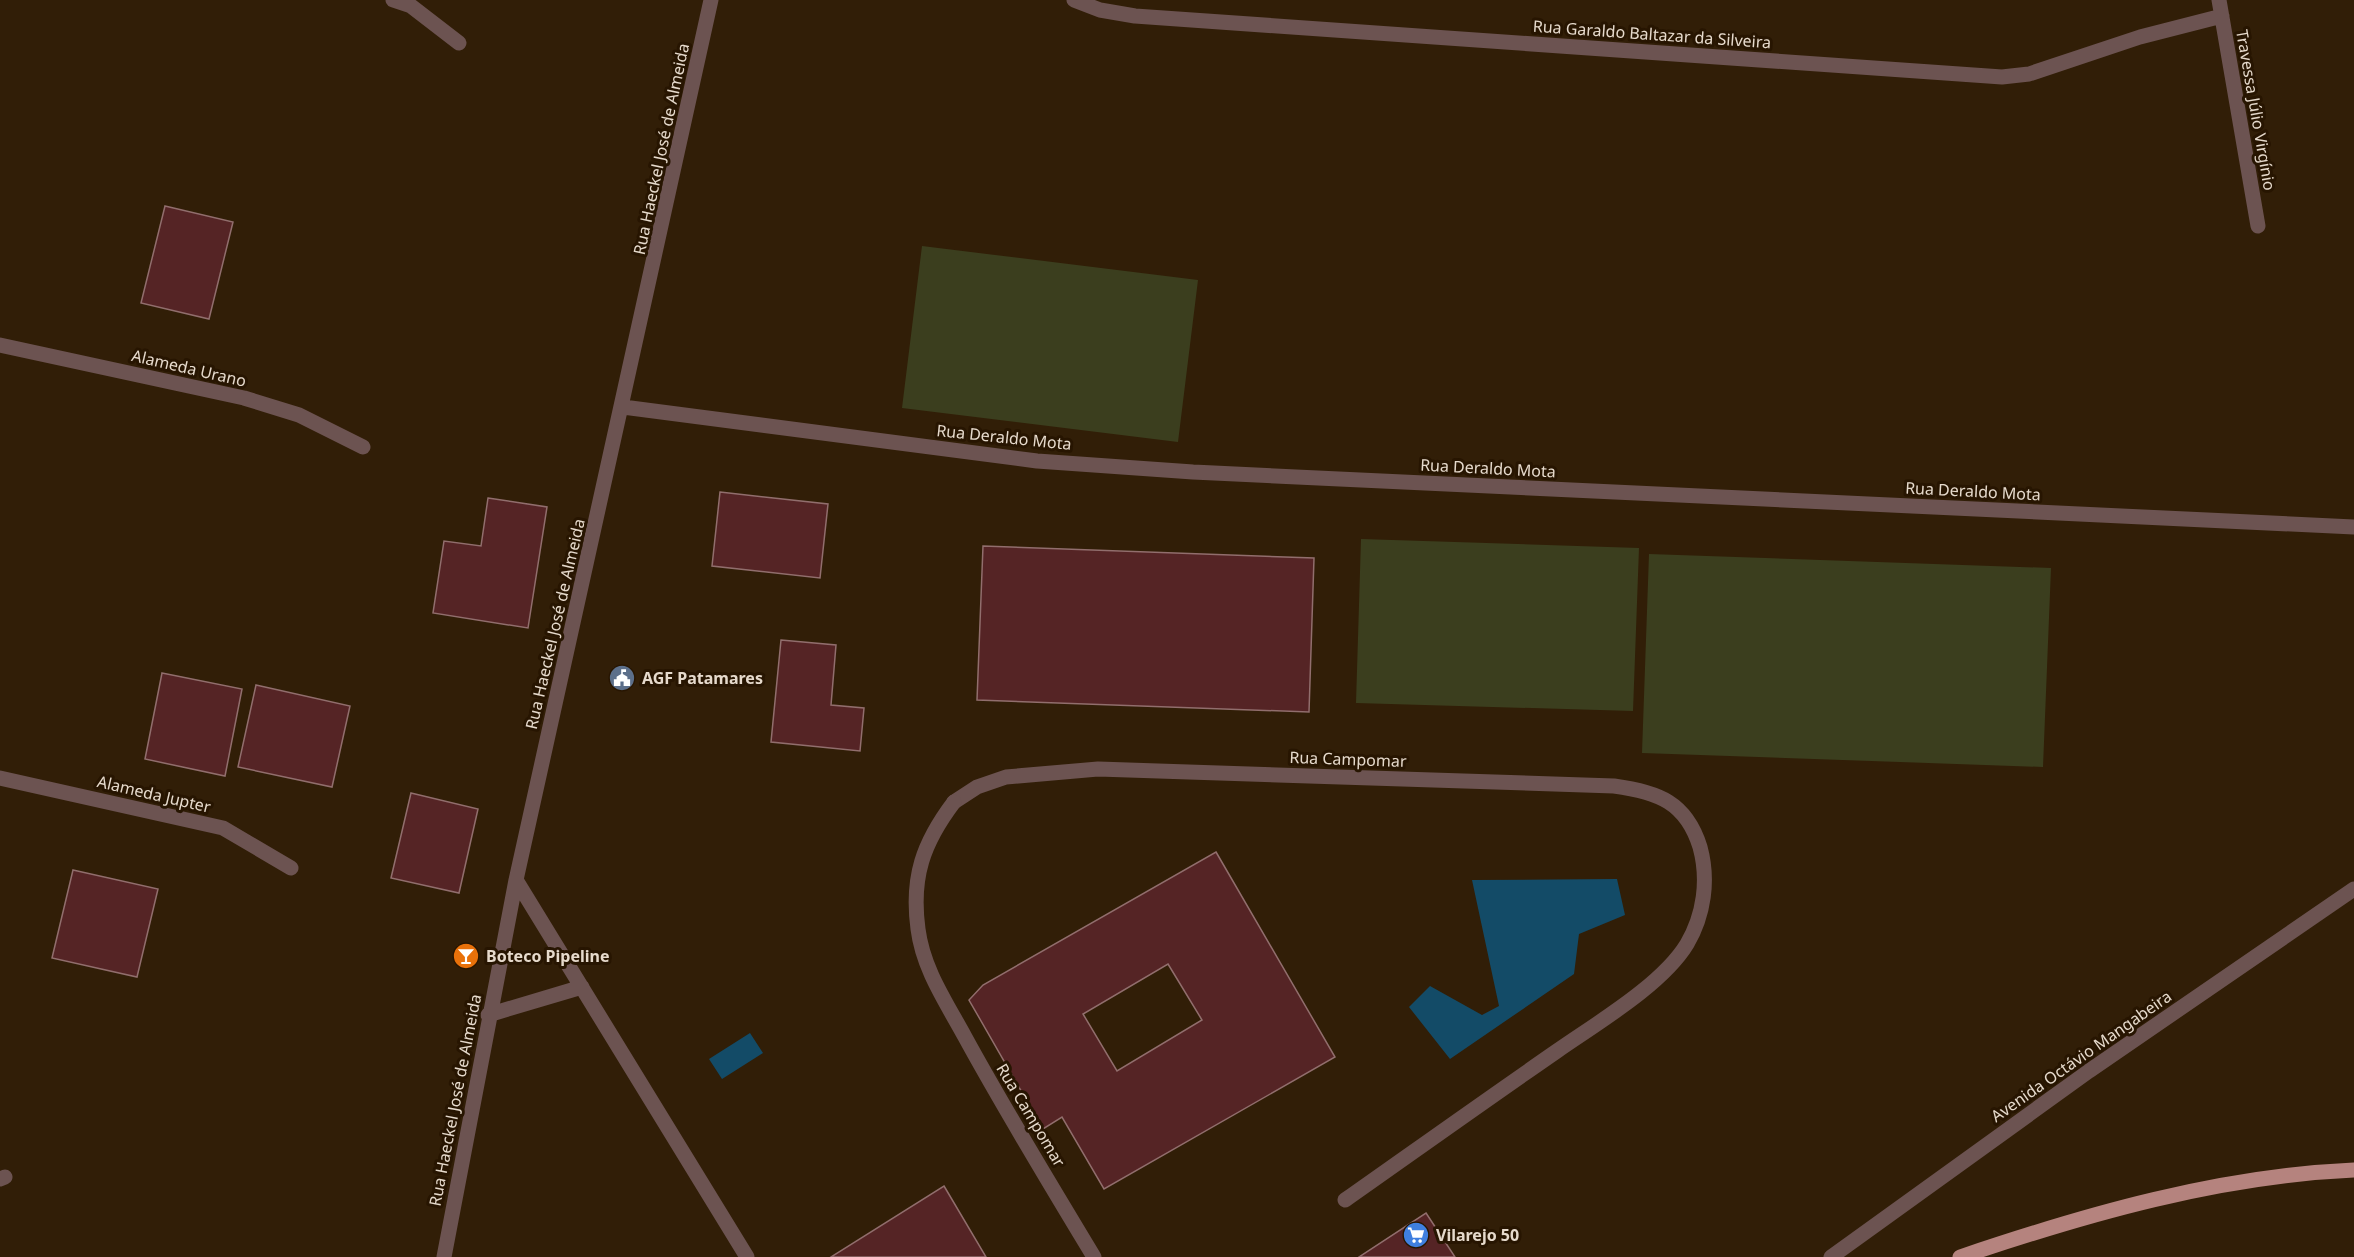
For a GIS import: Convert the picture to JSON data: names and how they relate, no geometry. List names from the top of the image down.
{
  "streets": {
    "street": [
      "Rua Garaldo Baltazar da Silveira",
      "Travessa Júlio Virgínio",
      "Rua Haeckel José de Almeida",
      "Alameda Urano",
      "Rua Deraldo Mota",
      "Rua Campomar",
      "Alameda Jupter",
      "Avenida Octávio Mangabeira"
    ]
  },
  "crossings": [
    ["Rua Garaldo Baltazar da Silveira", "Travessa Júlio Virgínio"],
    ["Rua Haeckel José de Almeida", "Rua Deraldo Mota"]
  ],
  "places": {
    "public building": ["AGF Patamares"],
    "bar": ["Boteco Pipeline"],
    "supermarket": ["Vilarejo 50"]
  }
}
